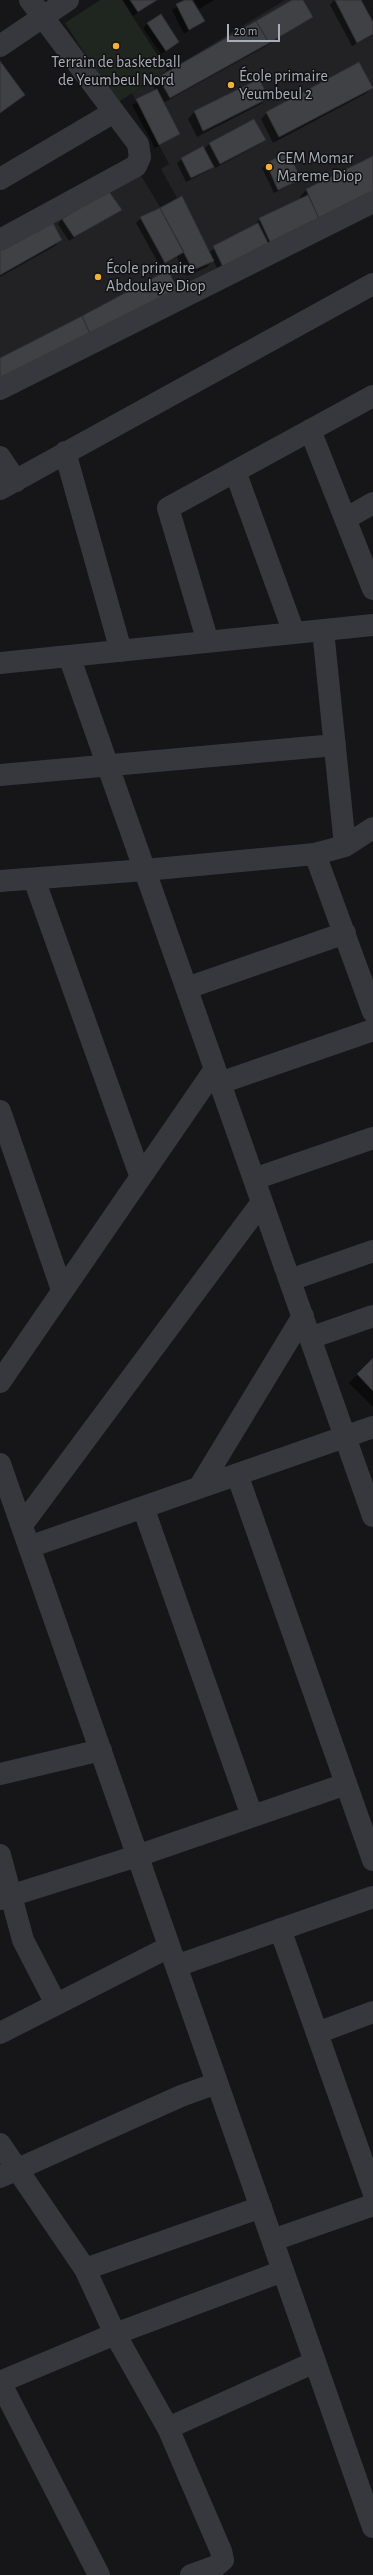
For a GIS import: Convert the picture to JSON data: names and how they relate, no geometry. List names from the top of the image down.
{
  "places": [
    "Terrain de basketball de Yeumbeul Nord",
    "École primaire Yeumbeul 2",
    "CEM Momar Mareme Diop",
    "École primaire Abdoulaye Diop"
  ],
  "scale_bar": "20 m"
}
